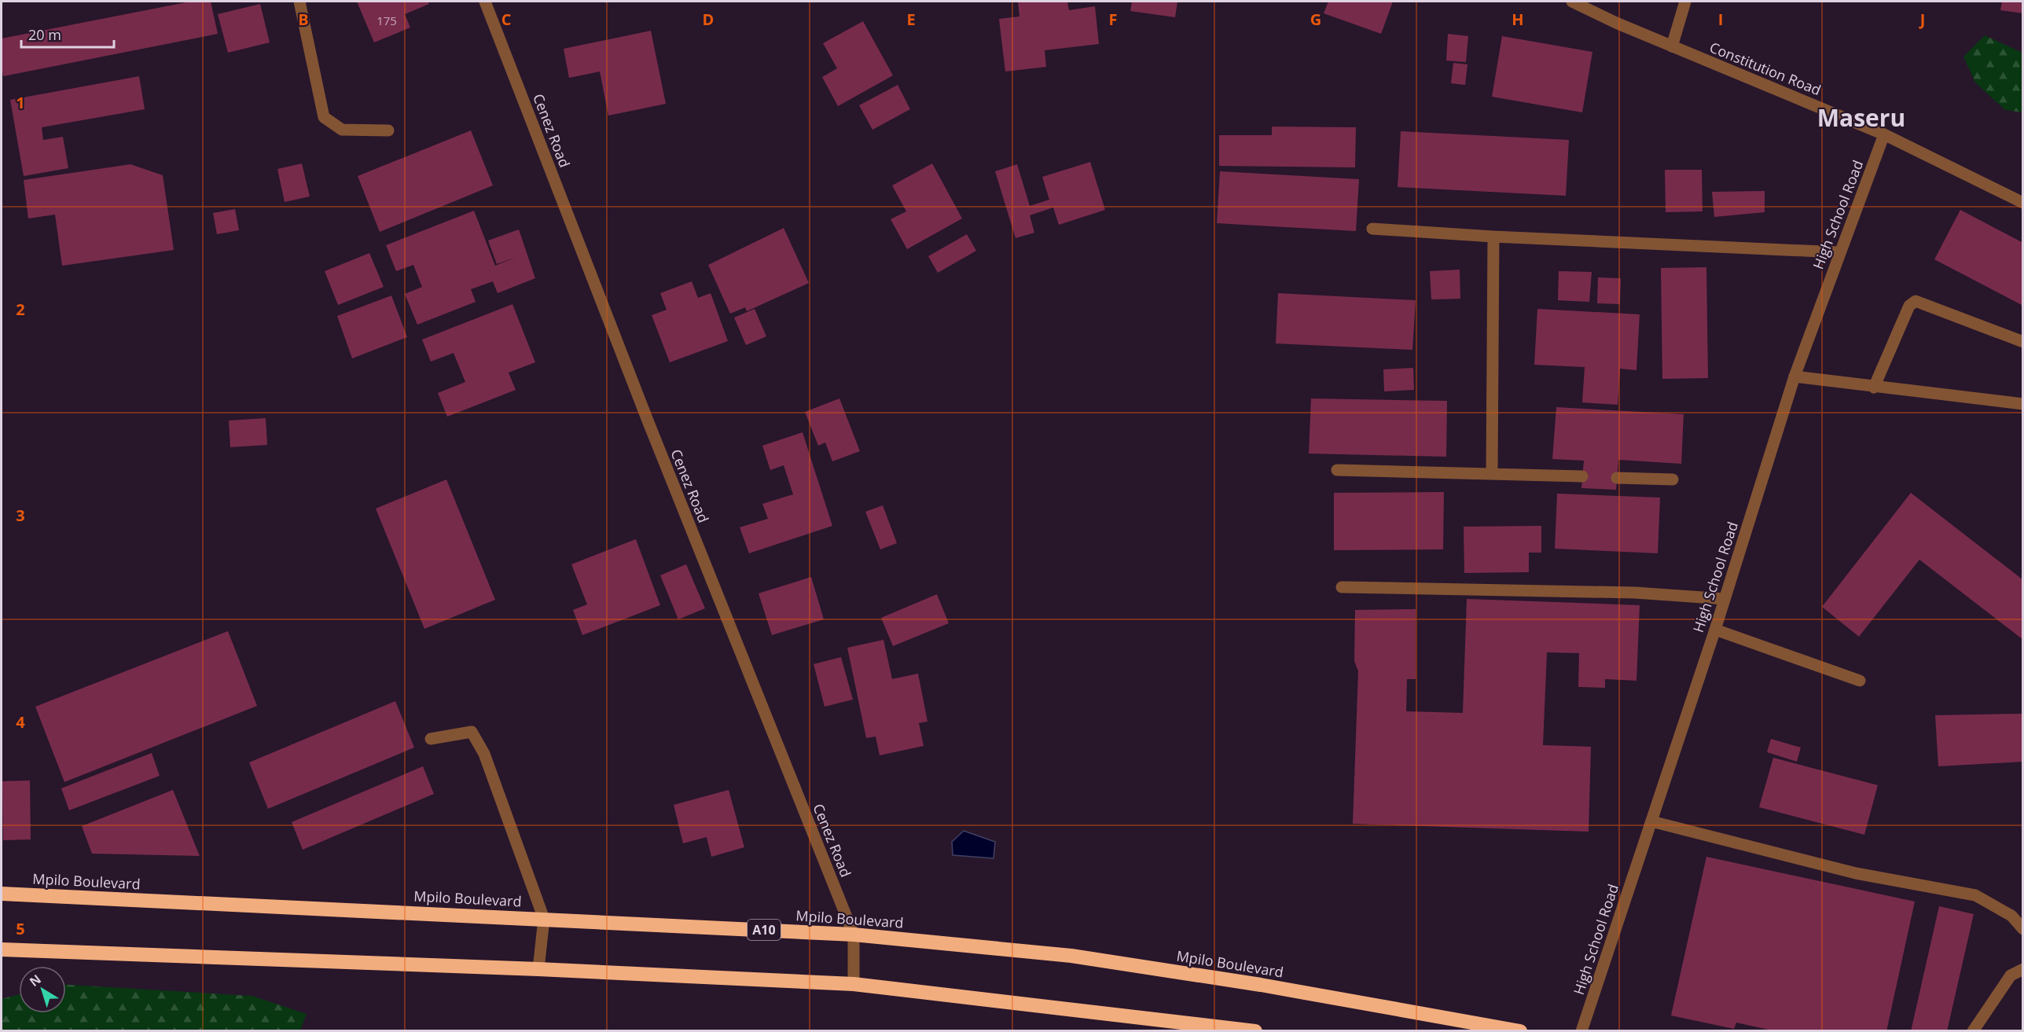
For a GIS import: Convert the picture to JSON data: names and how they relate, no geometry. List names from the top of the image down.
{
  "streets": {
    "highway": ["Mpilo Boulevard", "A10"],
    "street": ["Constitution Road", "Cenez Road", "High School Road"]
  },
  "crossings": [
    ["Constitution Road", "High School Road"],
    ["Cenez Road", "Mpilo Boulevard"]
  ],
  "districts": ["Maseru"],
  "house_numbers": ["175"],
  "scale_bar": "20 m",
  "north": "top left",
  "grid": {
    "columns": [
      "B",
      "C",
      "D",
      "E",
      "F",
      "G",
      "H",
      "I",
      "J"
    ],
    "rows": [
      "1",
      "2",
      "3",
      "4",
      "5"
    ]
  }
}
